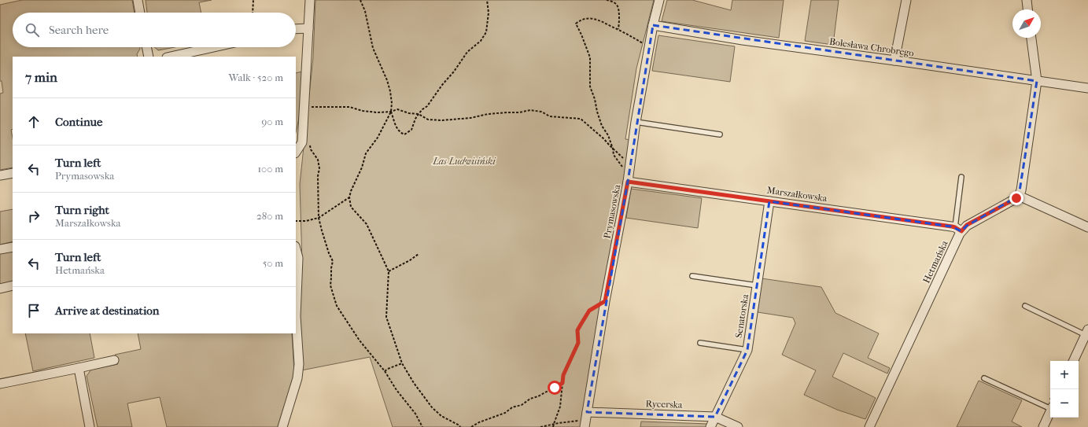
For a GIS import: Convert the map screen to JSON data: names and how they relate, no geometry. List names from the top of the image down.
{
  "streets": {
    "street": [
      "Bolesława Chrobrego",
      "Marszałkowska",
      "Prymasowska",
      "Hetmańska",
      "Senatorska",
      "Rycerska"
    ]
  },
  "crossings": [
    ["Bolesława Chrobrego", "Prymasowska"],
    ["Marszałkowska", "Prymasowska"],
    ["Marszałkowska", "Hetmańska"],
    ["Marszałkowska", "Senatorska"],
    ["Prymasowska", "Rycerska"],
    ["Senatorska", "Rycerska"]
  ],
  "parks": ["Las Ludwisiński"],
  "north": "top right",
  "page": {
    "search": "Search here",
    "heading": ["7 min", "Walk · 520 m"],
    "list": [
      ["Continue", "90 m"],
      ["Turn left", "Prymasowska", "100 m"],
      ["Turn right", "Marszałkowska", "280 m"],
      ["Turn left", "Hetmańska", "50 m"],
      "Arrive at destination"
    ],
    "map_buttons": ["+", "−"]
  }
}
